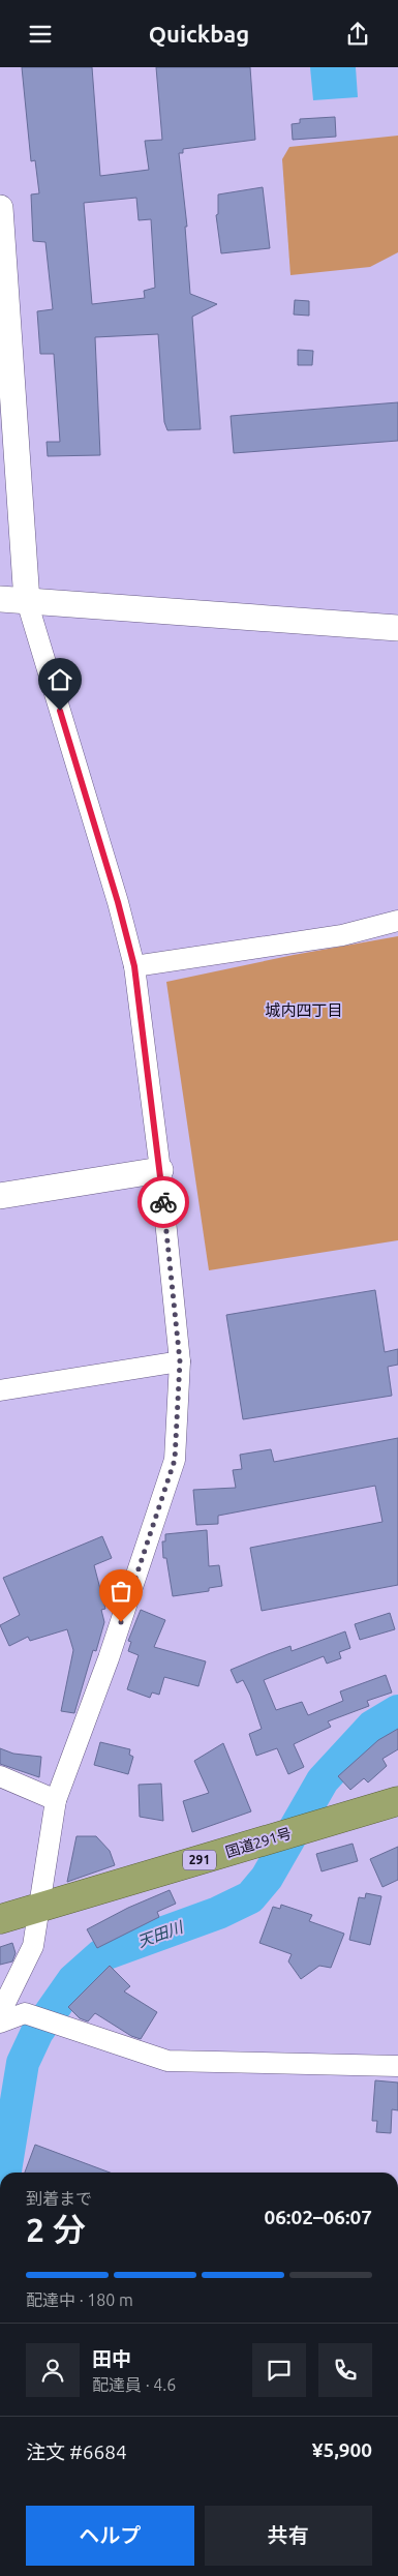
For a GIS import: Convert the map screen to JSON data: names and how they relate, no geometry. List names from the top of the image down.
{
  "streets": {
    "highway": ["国道291号", "291"]
  },
  "districts": ["城内四丁目"],
  "water": ["天田川"],
  "page": {
    "header": "Quickbag",
    "heading": ["2 分", "到着まで", "06:02–06:07"],
    "panel": [
      "田中",
      "配達員 · 4.6",
      "注文 #6684",
      "¥5,900"
    ],
    "bar": "配達中 · 180 m",
    "buttons": ["ヘルプ", "共有"]
  }
}
